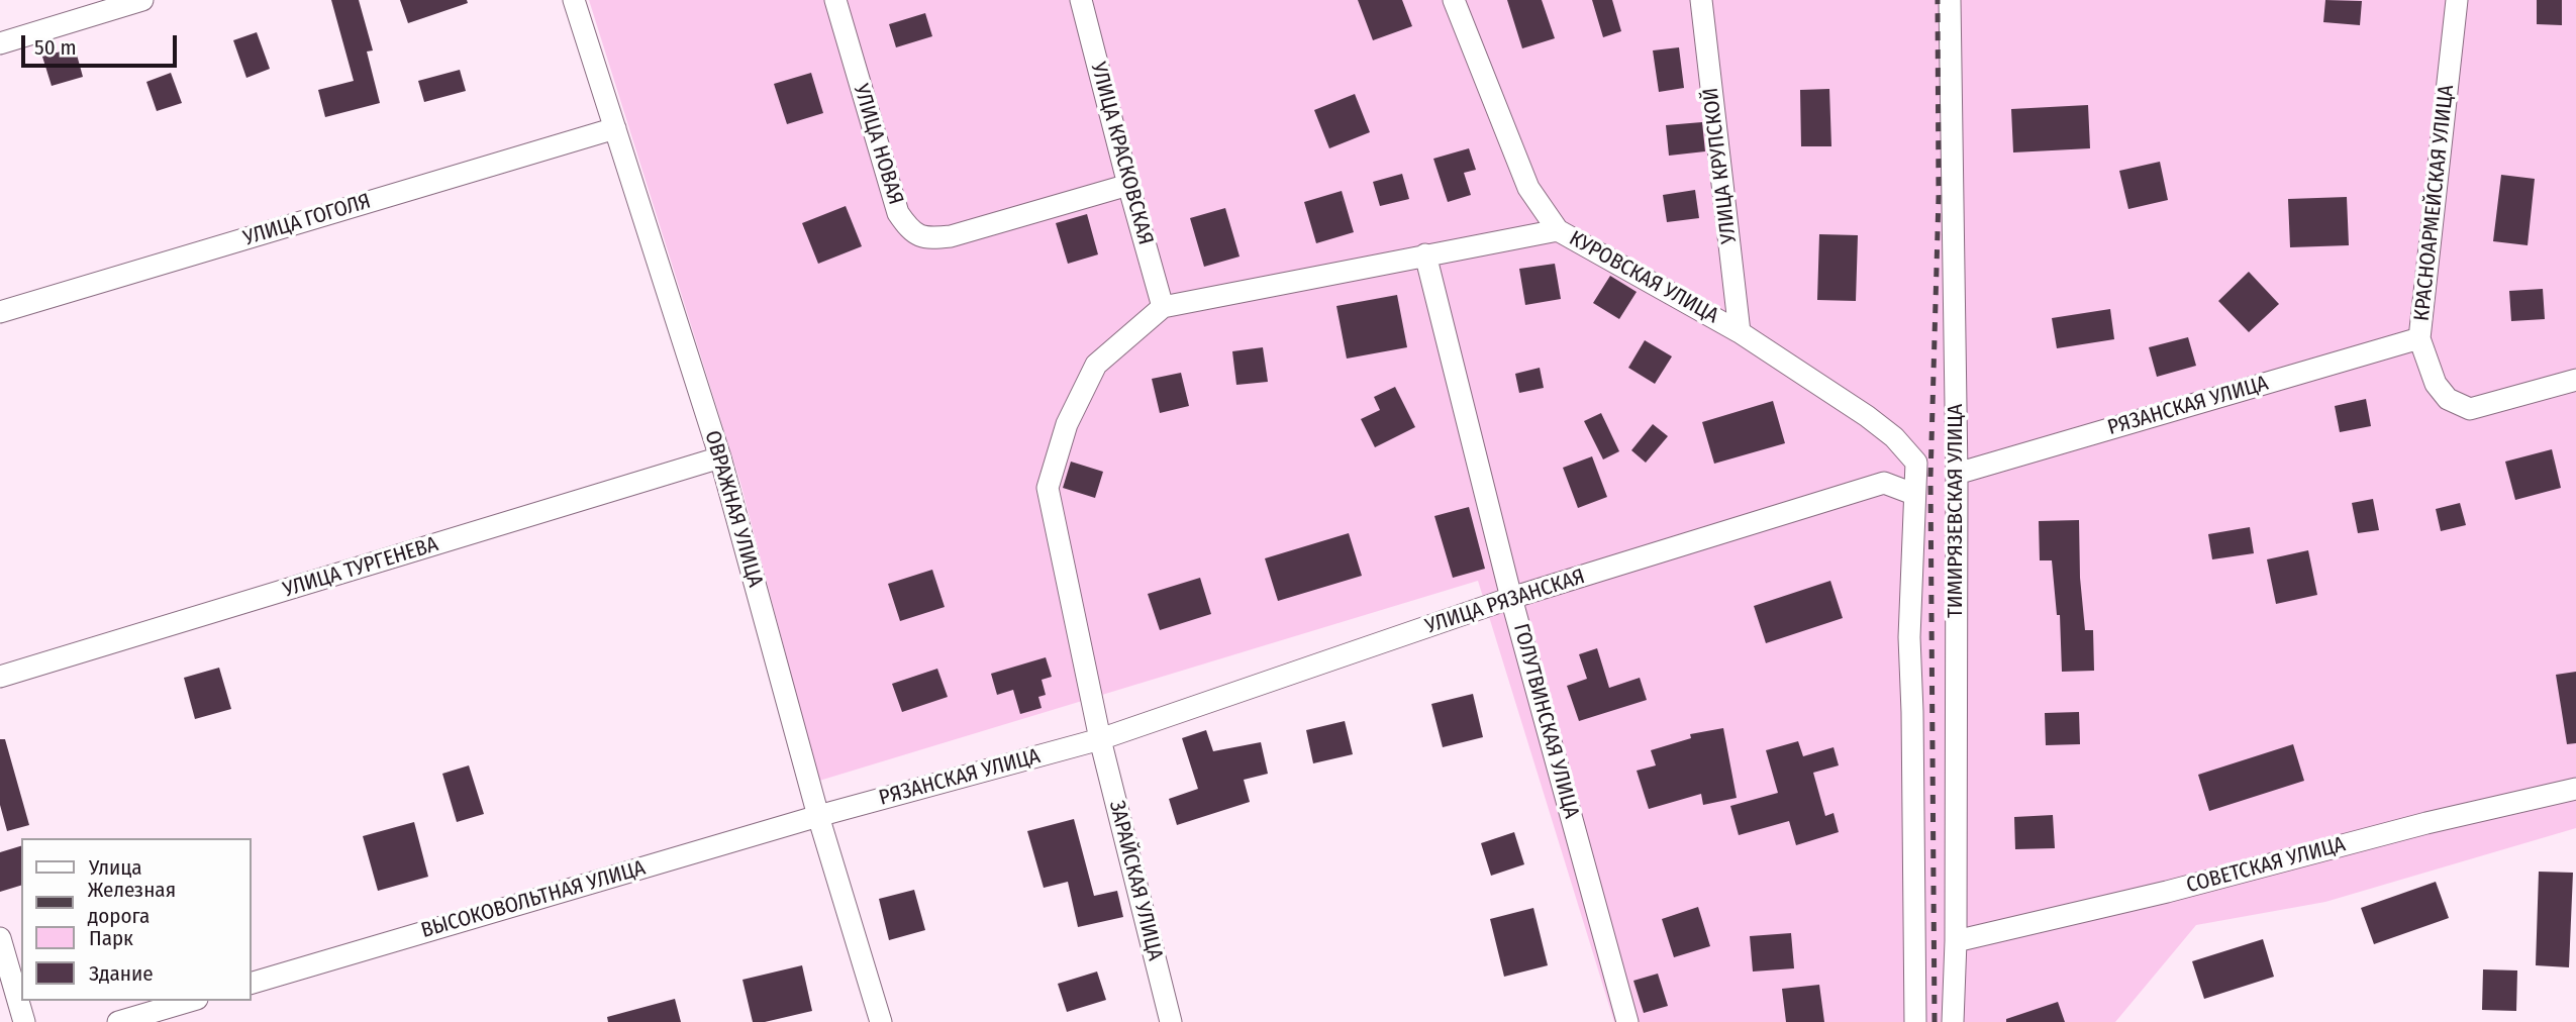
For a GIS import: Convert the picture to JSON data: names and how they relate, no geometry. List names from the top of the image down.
{
  "streets": {
    "street": [
      "УЛИЦА НОВАЯ",
      "УЛИЦА КРАСКОВСКАЯ",
      "УЛИЦА КРУПСКОЙ",
      "КРАСНОАРМЕЙСКАЯ УЛИЦА",
      "УЛИЦА ГОГОЛЯ",
      "КУРОВСКАЯ УЛИЦА",
      "РЯЗАНСКАЯ УЛИЦА",
      "ОВРАЖНАЯ УЛИЦА",
      "ТИМИРЯЗЕВСКАЯ УЛИЦА",
      "УЛИЦА ТУРГЕНЕВА",
      "УЛИЦА РЯЗАНСКАЯ",
      "ГОЛУТВИНСКАЯ УЛИЦА",
      "СОВЕТСКАЯ УЛИЦА",
      "ЗАРАЙСКАЯ УЛИЦА",
      "ВЫСОКОВОЛЬТНАЯ УЛИЦА"
    ]
  },
  "crossings": [
    ["УЛИЦА НОВАЯ", "УЛИЦА КРАСКОВСКАЯ"],
    ["УЛИЦА КРАСКОВСКАЯ", "КУРОВСКАЯ УЛИЦА"],
    ["УЛИЦА КРАСКОВСКАЯ", "ЗАРАЙСКАЯ УЛИЦА"],
    ["УЛИЦА КРУПСКОЙ", "КУРОВСКАЯ УЛИЦА"],
    ["КРАСНОАРМЕЙСКАЯ УЛИЦА", "РЯЗАНСКАЯ УЛИЦА"],
    ["УЛИЦА ГОГОЛЯ", "ОВРАЖНАЯ УЛИЦА"],
    ["КУРОВСКАЯ УЛИЦА", "УЛИЦА РЯЗАНСКАЯ"],
    ["КУРОВСКАЯ УЛИЦА", "ГОЛУТВИНСКАЯ УЛИЦА"],
    ["КУРОВСКАЯ УЛИЦА", "ЗАРАЙСКАЯ УЛИЦА"],
    ["РЯЗАНСКАЯ УЛИЦА", "ОВРАЖНАЯ УЛИЦА"],
    ["РЯЗАНСКАЯ УЛИЦА", "ТИМИРЯЗЕВСКАЯ УЛИЦА"],
    ["РЯЗАНСКАЯ УЛИЦА", "УЛИЦА РЯЗАНСКАЯ"],
    ["РЯЗАНСКАЯ УЛИЦА", "ЗАРАЙСКАЯ УЛИЦА"],
    ["РЯЗАНСКАЯ УЛИЦА", "ВЫСОКОВОЛЬТНАЯ УЛИЦА"],
    ["ОВРАЖНАЯ УЛИЦА", "УЛИЦА ТУРГЕНЕВА"],
    ["ОВРАЖНАЯ УЛИЦА", "ВЫСОКОВОЛЬТНАЯ УЛИЦА"],
    ["ТИМИРЯЗЕВСКАЯ УЛИЦА", "СОВЕТСКАЯ УЛИЦА"],
    ["УЛИЦА РЯЗАНСКАЯ", "ГОЛУТВИНСКАЯ УЛИЦА"],
    ["УЛИЦА РЯЗАНСКАЯ", "ЗАРАЙСКАЯ УЛИЦА"]
  ],
  "legend": [
    "Улица",
    "Железная дорога",
    "Парк",
    "Здание"
  ],
  "scale_bar": "50 m"
}
